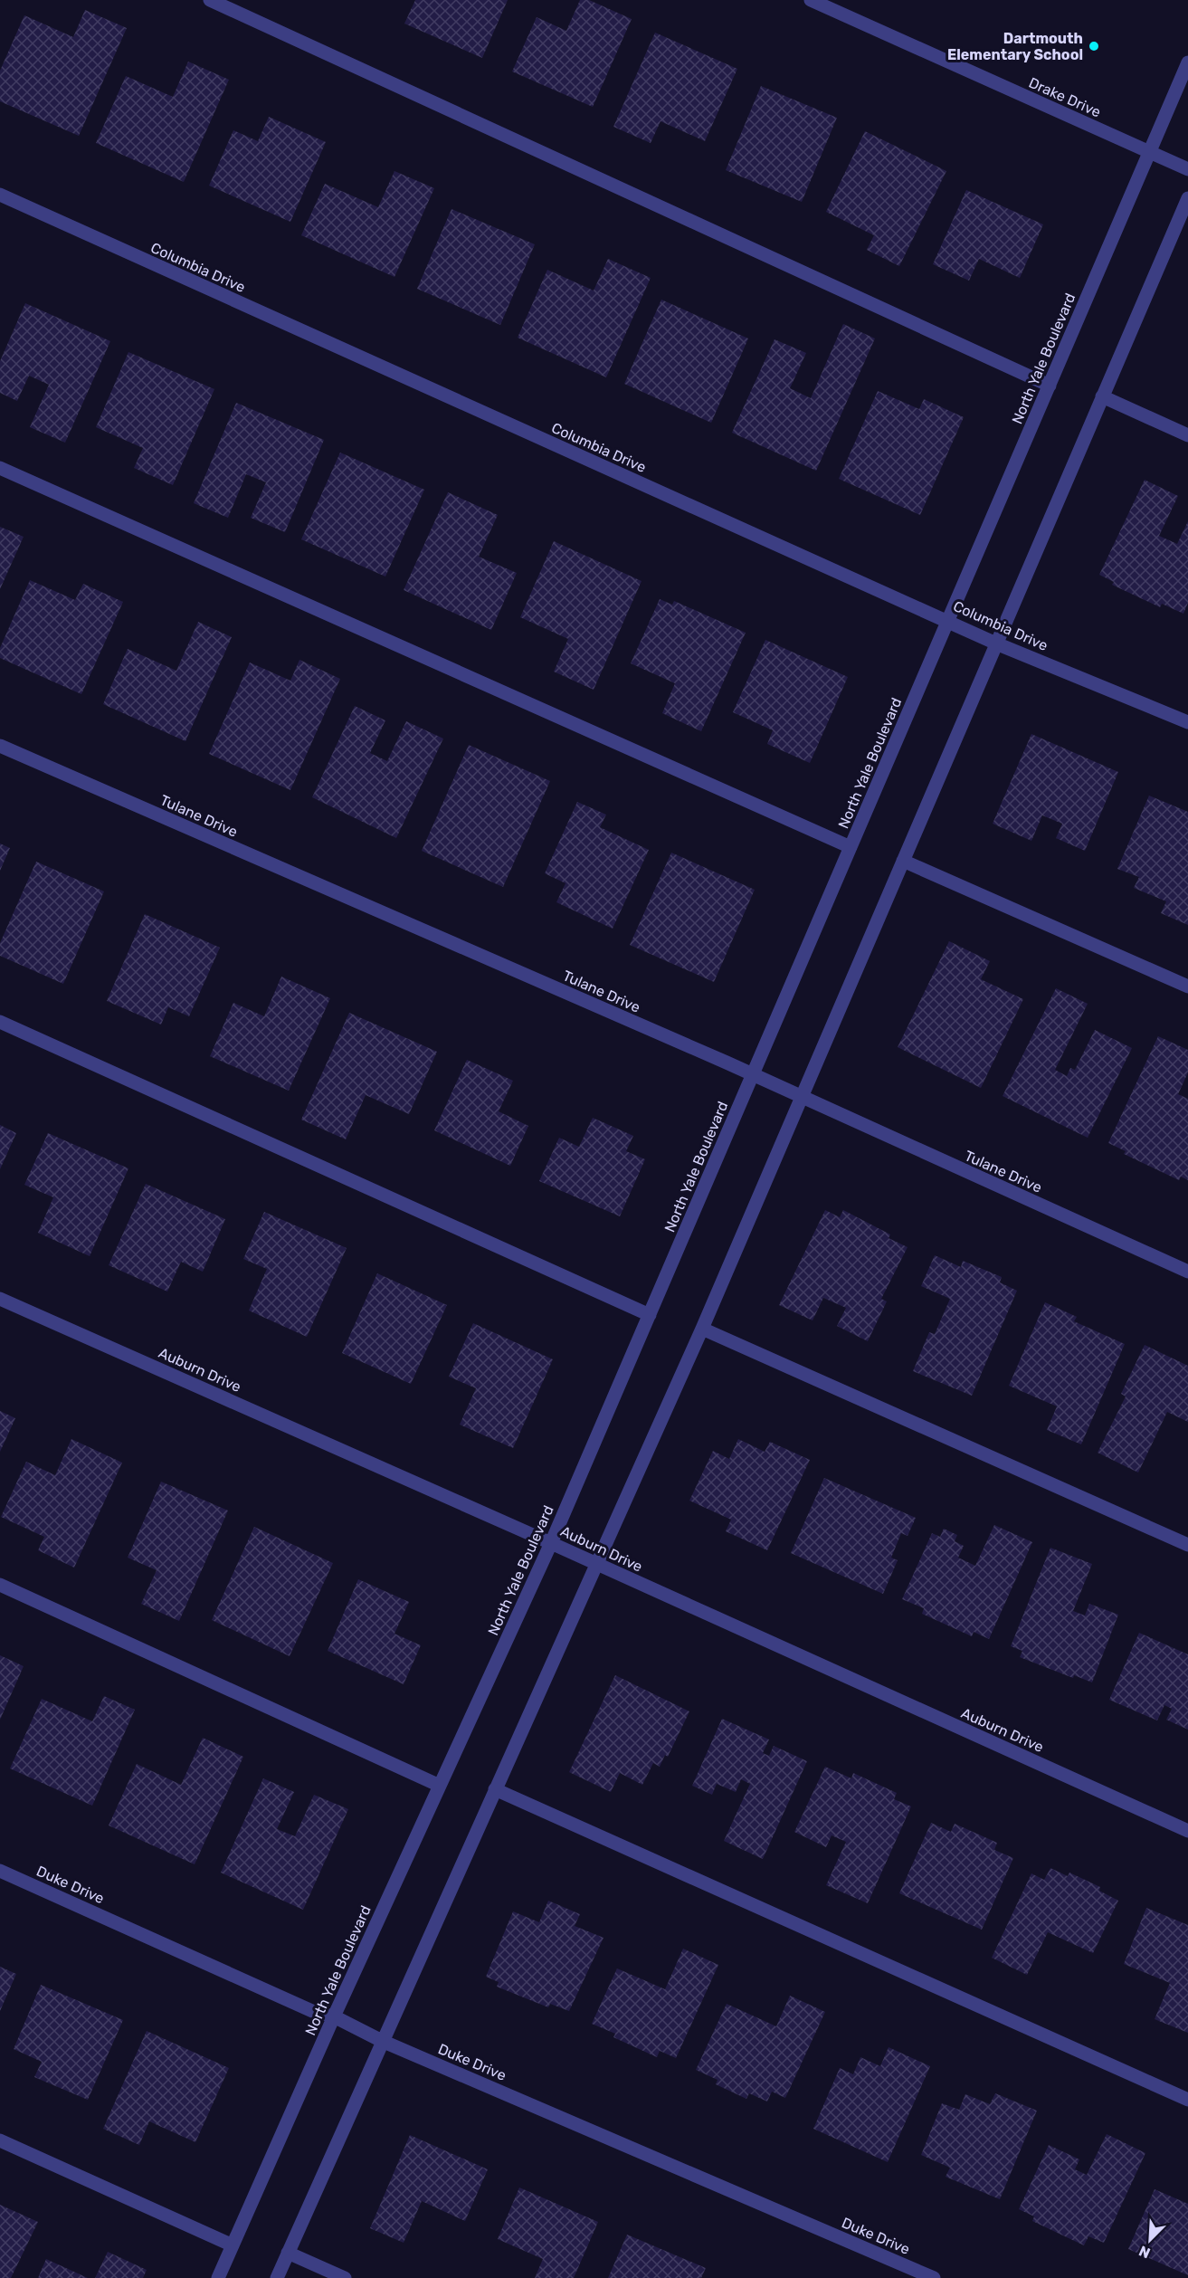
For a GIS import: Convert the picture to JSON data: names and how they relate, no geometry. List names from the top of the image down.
{
  "streets": {
    "street": [
      "Drake Drive",
      "Columbia Drive",
      "North Yale Boulevard",
      "Tulane Drive",
      "Auburn Drive",
      "Duke Drive"
    ]
  },
  "crossings": [
    ["Drake Drive", "North Yale Boulevard"],
    ["Columbia Drive", "North Yale Boulevard"],
    ["North Yale Boulevard", "Tulane Drive"],
    ["North Yale Boulevard", "Auburn Drive"],
    ["North Yale Boulevard", "Duke Drive"]
  ],
  "places": ["Dartmouth Elementary School"],
  "north": "bottom left"
}
